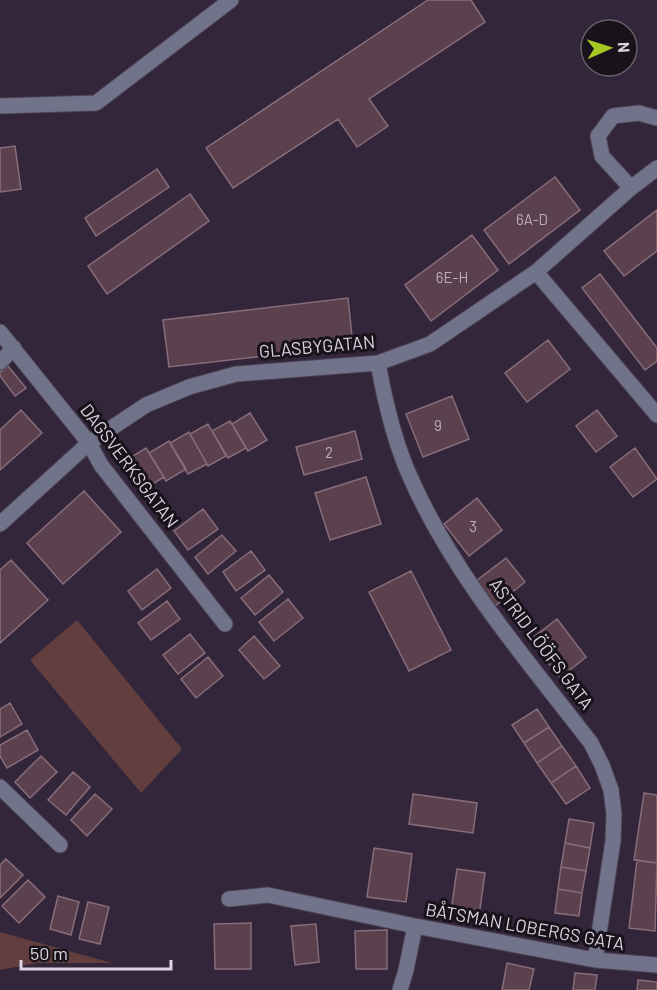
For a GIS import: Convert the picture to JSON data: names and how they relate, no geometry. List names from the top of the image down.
{
  "streets": {
    "street": [
      "GLASBYGATAN",
      "DAGSVERKSGATAN",
      "ASTRID LÖÖFS GATA",
      "BÅTSMAN LOBERGS GATA"
    ]
  },
  "crossings": [
    ["GLASBYGATAN", "DAGSVERKSGATAN"],
    ["GLASBYGATAN", "ASTRID LÖÖFS GATA"],
    ["ASTRID LÖÖFS GATA", "BÅTSMAN LOBERGS GATA"]
  ],
  "house_numbers": [
    "6A-D",
    "6E-H",
    "9",
    "2",
    "3"
  ],
  "scale_bar": "50 m",
  "north": "right"
}
